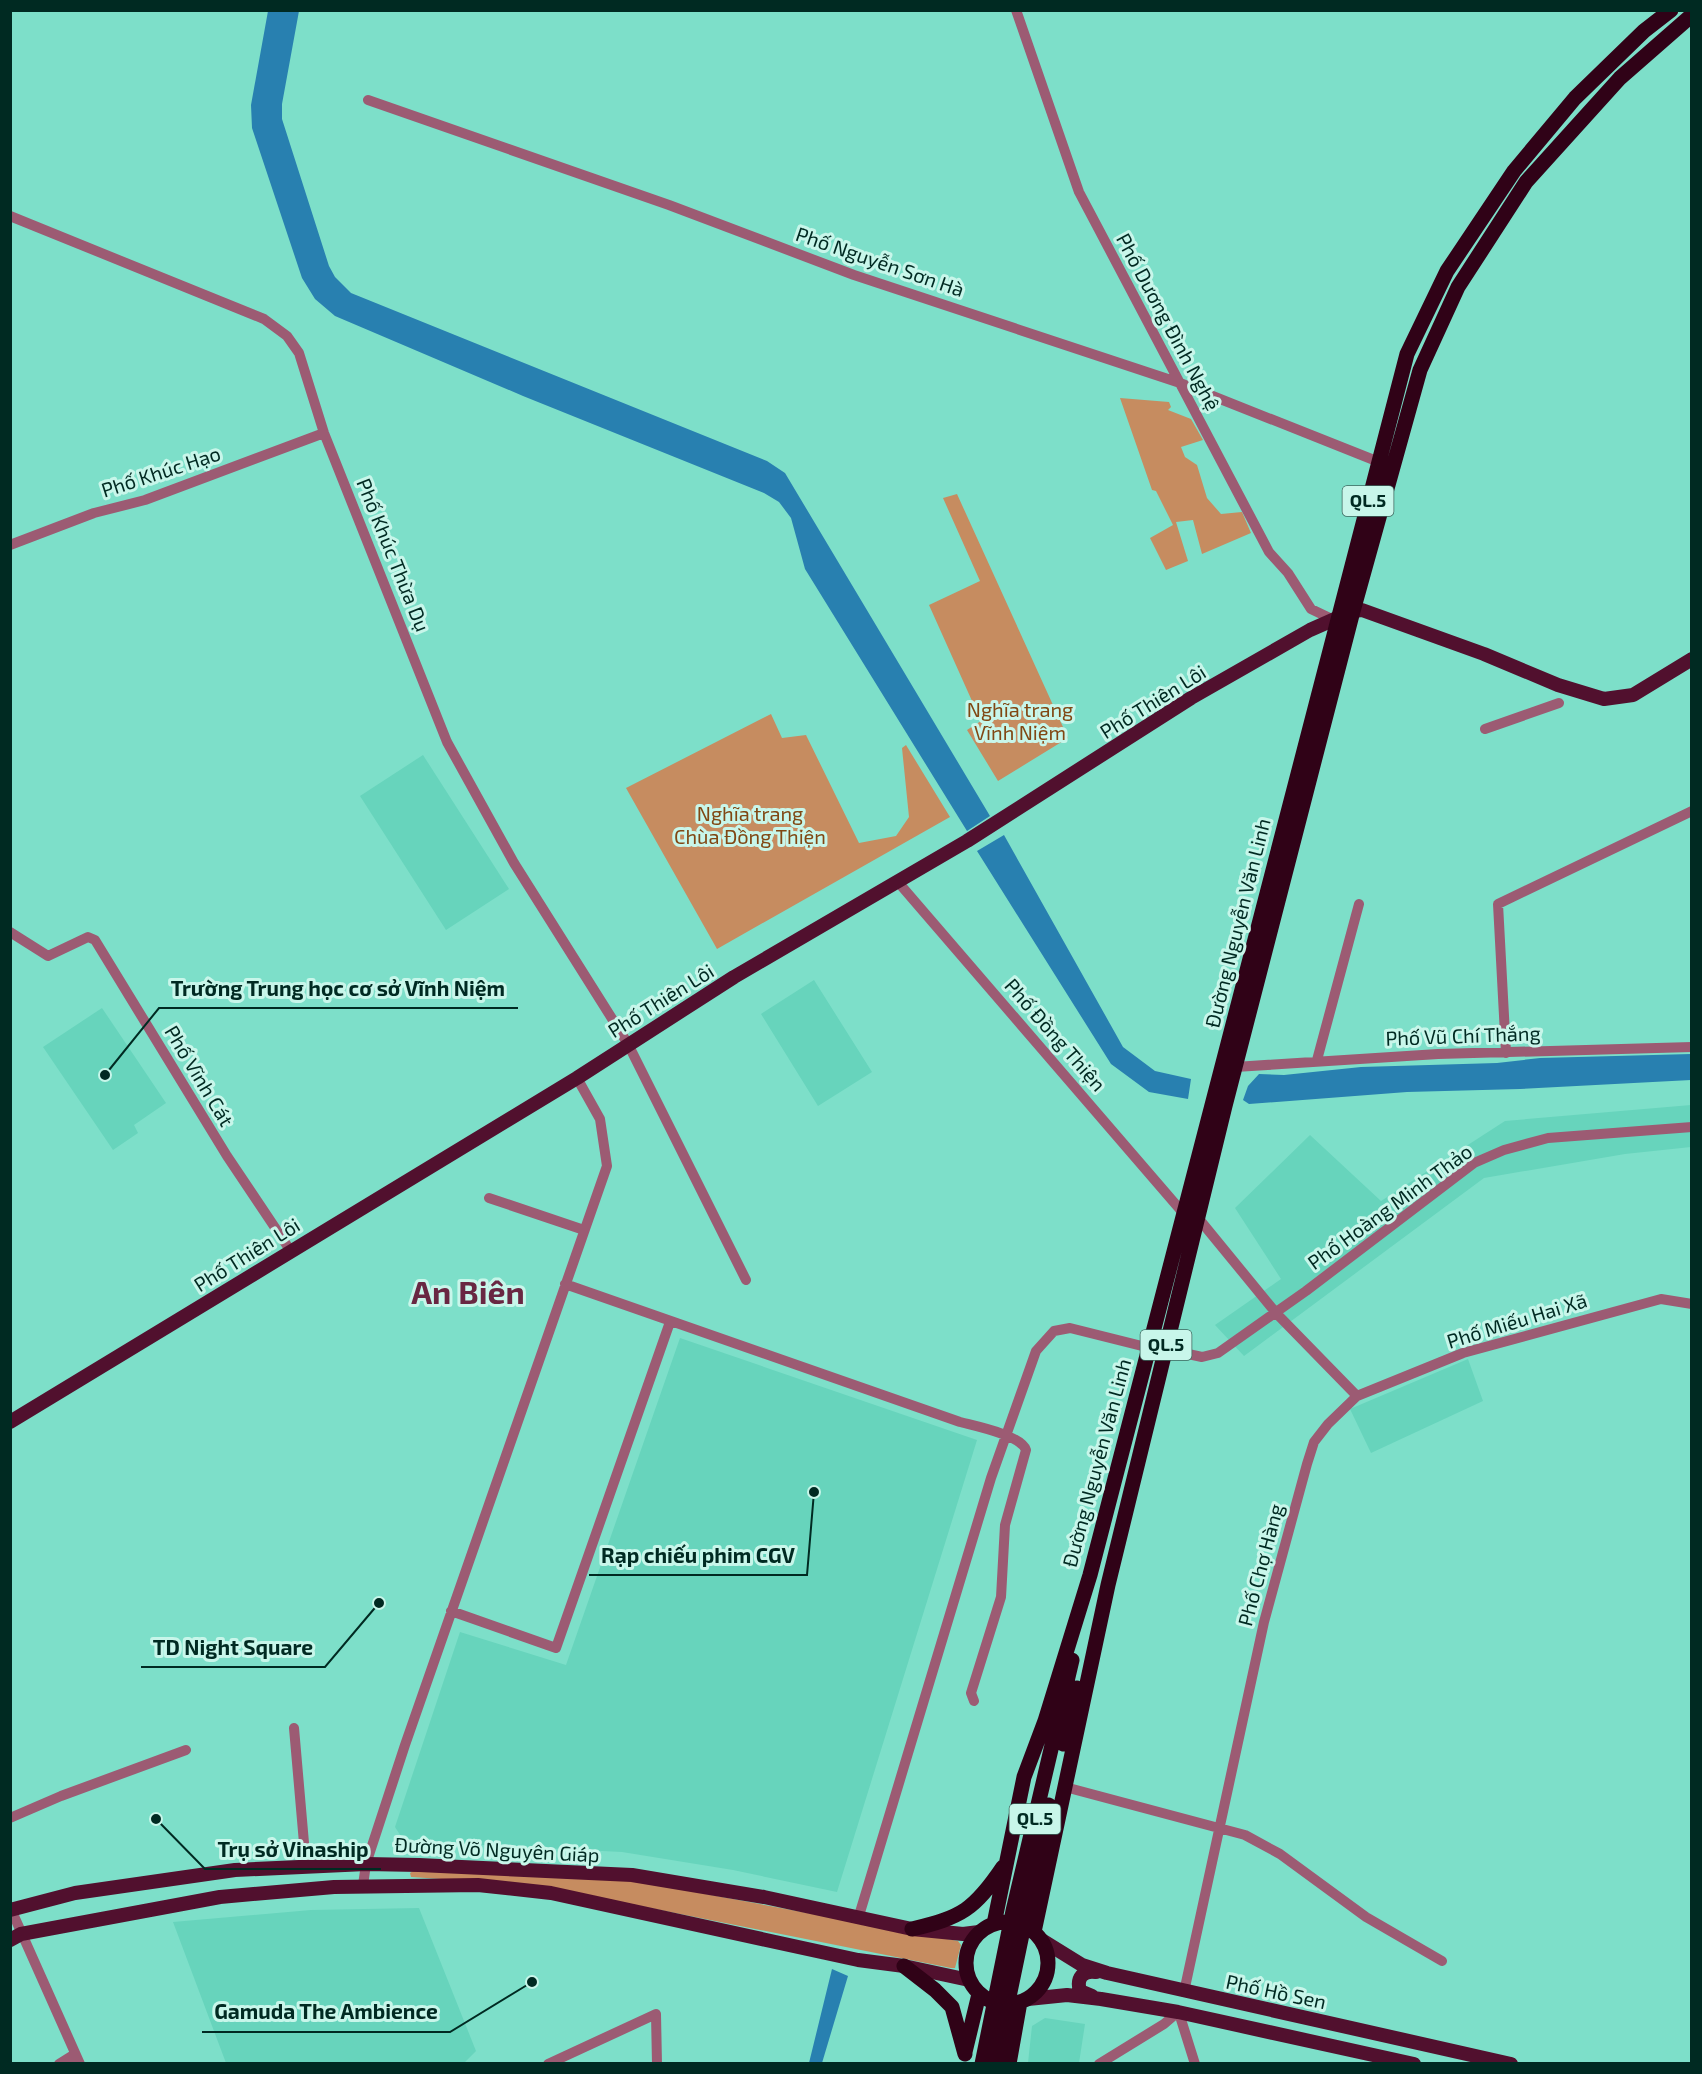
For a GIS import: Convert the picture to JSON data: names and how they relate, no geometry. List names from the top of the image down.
{
  "streets": {
    "highway": ["QL.5", "Đường Nguyễn Văn Linh"],
    "main road": ["Phố Thiên Lôi", "Đường Võ Nguyên Giáp", "Phố Hồ Sen"],
    "street": [
      "Phố Nguyễn Sơn Hà",
      "Phố Dương Đình Nghệ",
      "Phố Khúc Hạo",
      "Phố Khúc Thừa Dụ",
      "Phố Đồng Thiện",
      "Phố Vũ Chí Thắng",
      "Phố Vĩnh Cát",
      "Phố Hoàng Minh Thảo",
      "Phố Miếu Hai Xã",
      "Phố Chợ Hàng"
    ]
  },
  "crossings": [
    ["Phố Nguyễn Sơn Hà", "Phố Dương Đình Nghệ"],
    ["Phố Nguyễn Sơn Hà", "Đường Nguyễn Văn Linh"],
    ["Phố Dương Đình Nghệ", "Phố Thiên Lôi"],
    ["Phố Dương Đình Nghệ", "Đường Nguyễn Văn Linh"],
    ["Phố Khúc Hạo", "Phố Khúc Thừa Dụ"],
    ["QL.5", "Đường Nguyễn Văn Linh"],
    ["Phố Khúc Thừa Dụ", "Phố Thiên Lôi"],
    ["Phố Thiên Lôi", "Đường Nguyễn Văn Linh"],
    ["Phố Thiên Lôi", "Phố Đồng Thiện"],
    ["Phố Thiên Lôi", "Phố Vĩnh Cát"],
    ["Đường Nguyễn Văn Linh", "Phố Đồng Thiện"],
    ["Đường Nguyễn Văn Linh", "Phố Vũ Chí Thắng"],
    ["Đường Nguyễn Văn Linh", "Phố Hoàng Minh Thảo"],
    ["Đường Nguyễn Văn Linh", "Đường Võ Nguyên Giáp"],
    ["Đường Nguyễn Văn Linh", "Phố Hồ Sen"],
    ["Phố Miếu Hai Xã", "Phố Chợ Hàng"],
    ["Phố Chợ Hàng", "Phố Hồ Sen"],
    ["Đường Võ Nguyên Giáp", "Phố Hồ Sen"]
  ],
  "districts": ["An Biên"],
  "parks": ["Nghĩa trang Vĩnh Niệm", "Nghĩa trang Chùa Đồng Thiện"],
  "places": [
    "Trường Trung học cơ sở Vĩnh Niệm",
    "Rạp chiếu phim CGV",
    "TD Night Square",
    "Trụ sở Vinaship",
    "Gamuda The Ambience"
  ]
}
